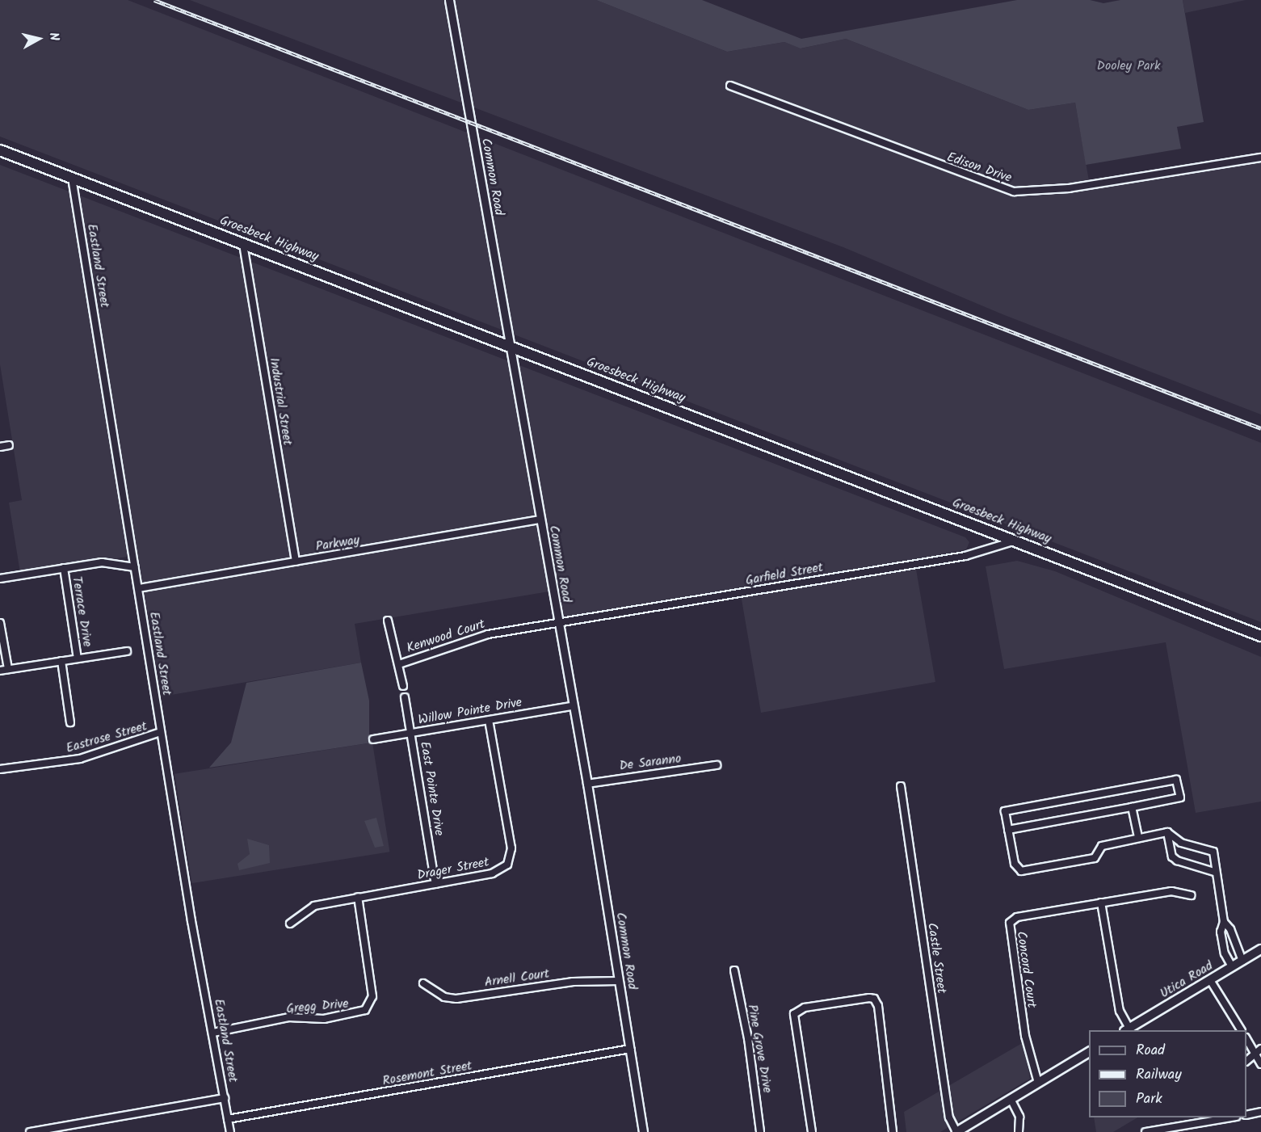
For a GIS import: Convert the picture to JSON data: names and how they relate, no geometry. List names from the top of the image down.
{
  "streets": {
    "main road": ["Groesbeck Highway", "Utica Road"],
    "street": [
      "Edison Drive",
      "Common Road",
      "Eastland Street",
      "Industrial Street",
      "Parkway",
      "Garfield Street",
      "Terrace Drive",
      "Kenwood Court",
      "Willow Pointe Drive",
      "Eastrose Street",
      "De Saranno",
      "East Pointe Drive",
      "Drager Street",
      "Castle Street",
      "Concord Court",
      "Arnell Court",
      "Gregg Drive",
      "Pine Grove Drive",
      "Rosemont Street"
    ]
  },
  "crossings": [
    ["Common Road", "Groesbeck Highway"],
    ["Common Road", "Parkway"],
    ["Common Road", "Garfield Street"],
    ["Common Road", "Kenwood Court"],
    ["Common Road", "Willow Pointe Drive"],
    ["Common Road", "De Saranno"],
    ["Common Road", "Arnell Court"],
    ["Common Road", "Rosemont Street"],
    ["Groesbeck Highway", "Eastland Street"],
    ["Groesbeck Highway", "Industrial Street"],
    ["Groesbeck Highway", "Garfield Street"],
    ["Eastland Street", "Parkway"],
    ["Eastland Street", "Eastrose Street"],
    ["Eastland Street", "Gregg Drive"],
    ["Eastland Street", "Rosemont Street"],
    ["Industrial Street", "Parkway"],
    ["Garfield Street", "Kenwood Court"],
    ["Willow Pointe Drive", "East Pointe Drive"],
    ["Willow Pointe Drive", "Drager Street"],
    ["East Pointe Drive", "Drager Street"],
    ["Drager Street", "Gregg Drive"]
  ],
  "parks": ["Dooley Park"],
  "legend": ["Road", "Railway", "Park"],
  "north": "right"
}
